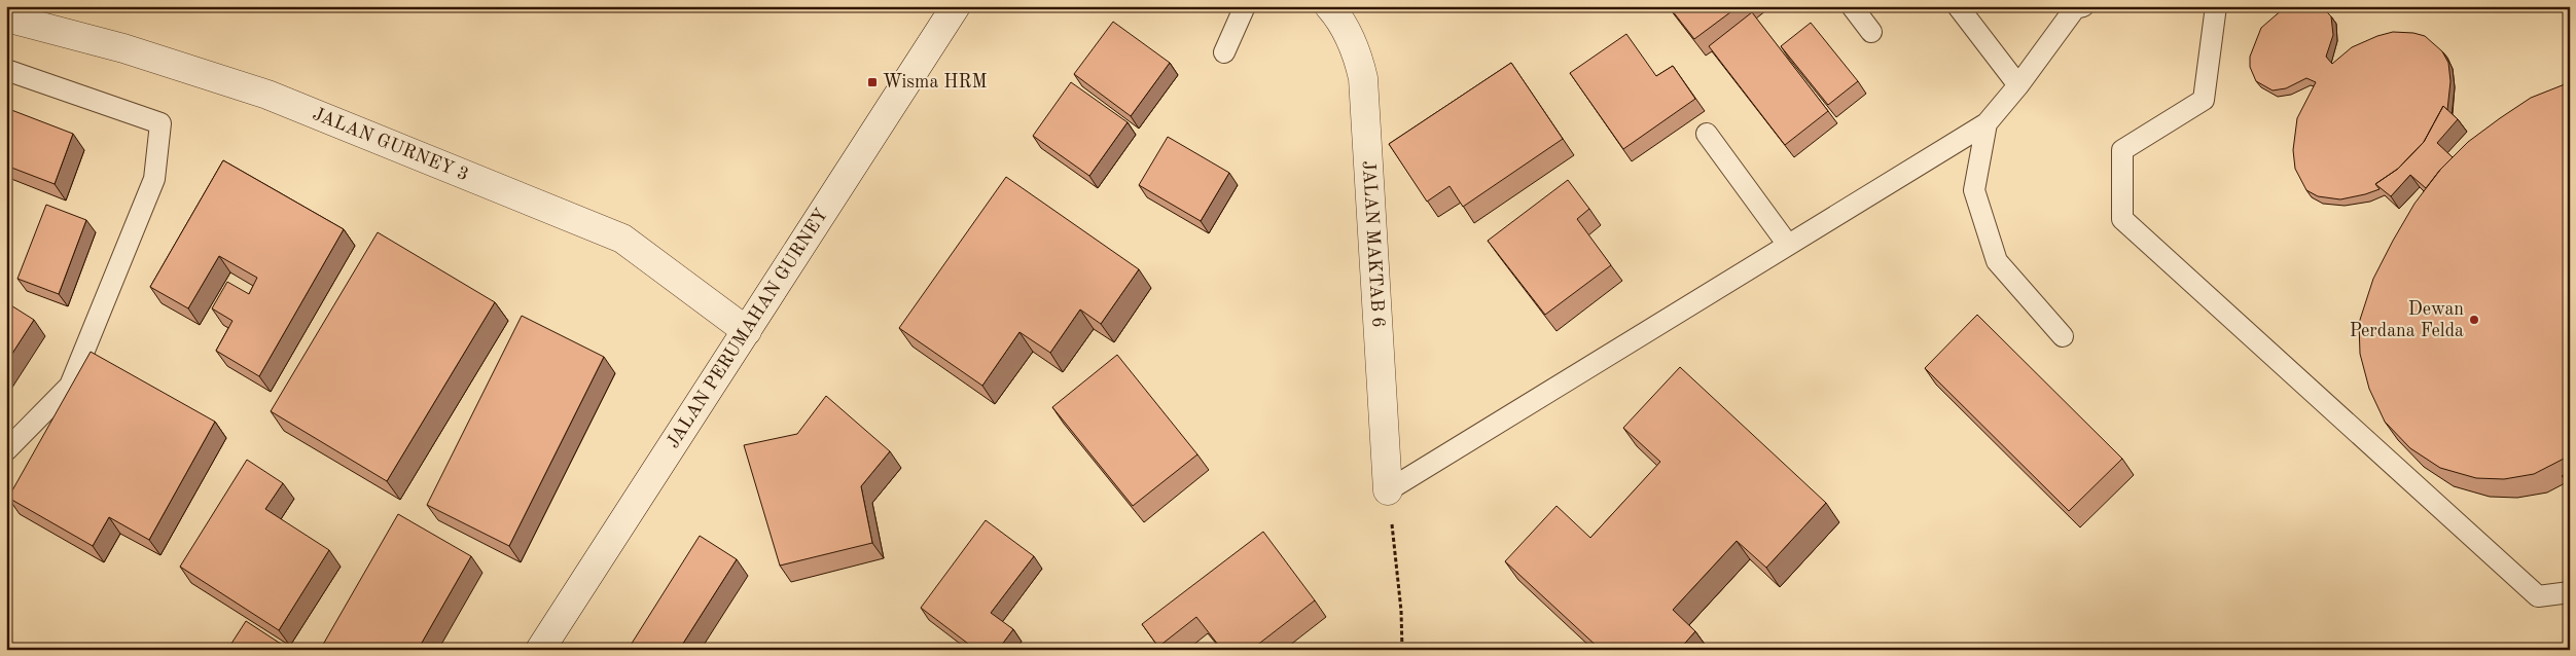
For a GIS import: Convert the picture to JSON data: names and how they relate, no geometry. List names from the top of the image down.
{
  "streets": {
    "street": ["JALAN GURNEY 3", "JALAN MAKTAB 6", "JALAN PERUMAHAN GURNEY"]
  },
  "crossings": [
    ["JALAN GURNEY 3", "JALAN PERUMAHAN GURNEY"]
  ],
  "places": {
    "transit": ["Wisma HRM"],
    "other": ["Dewan Perdana Felda"]
  }
}
